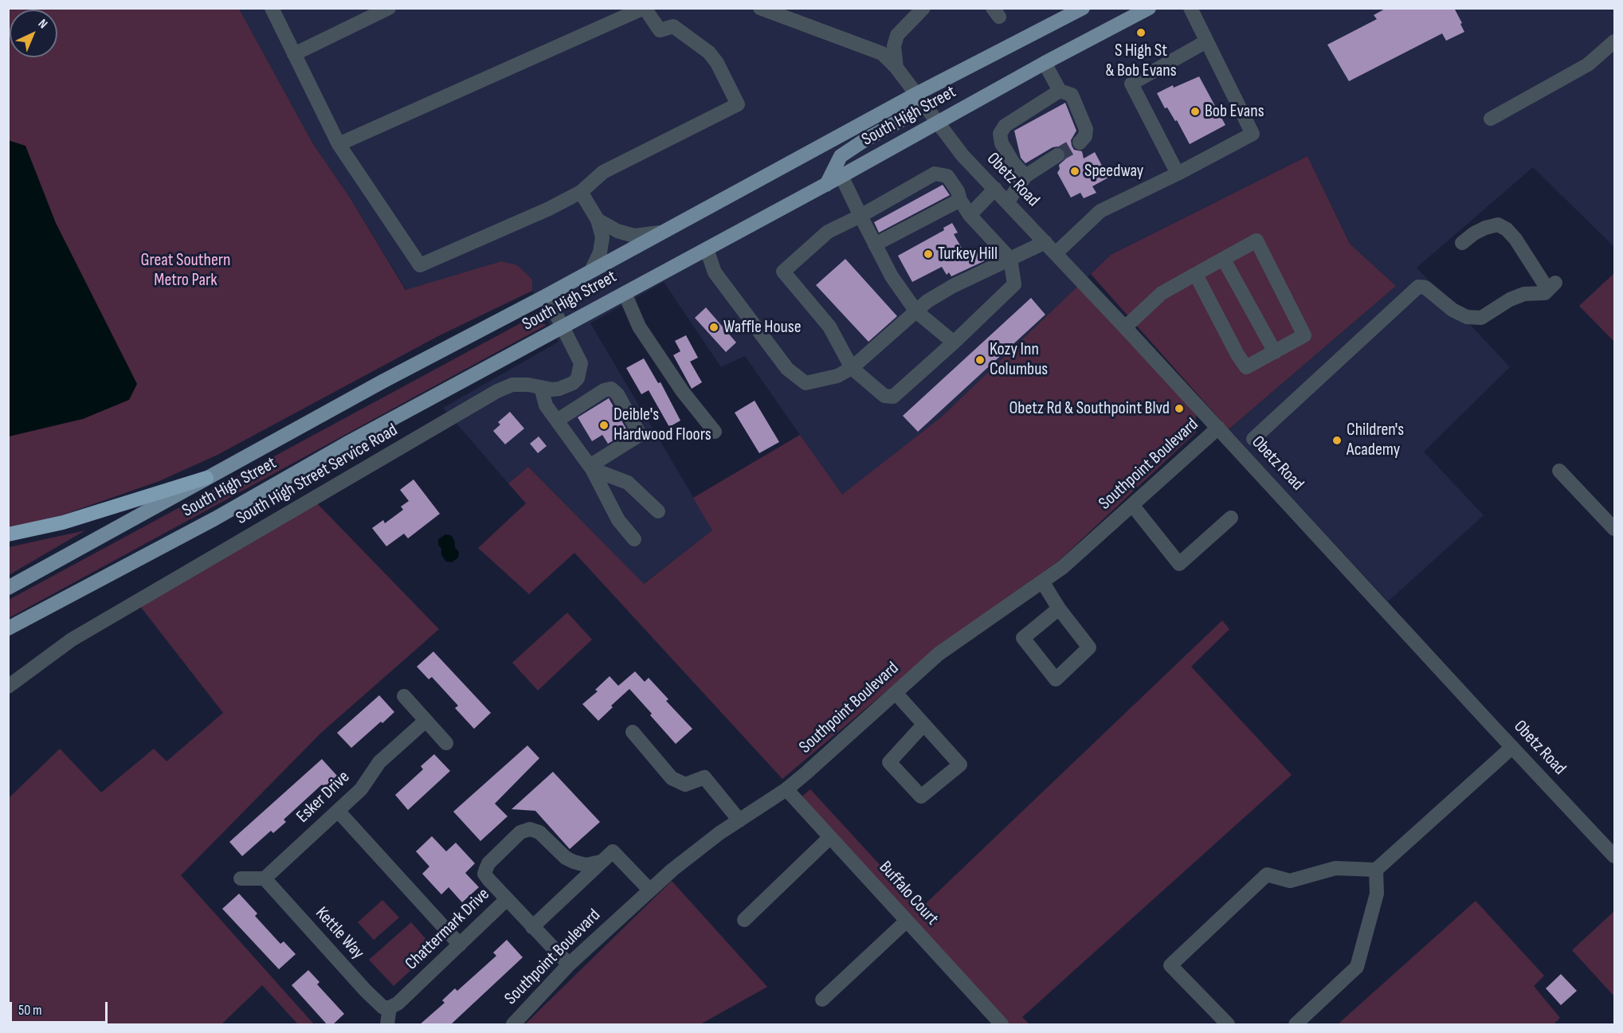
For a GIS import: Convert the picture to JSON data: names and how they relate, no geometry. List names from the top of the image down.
{
  "streets": {
    "main road": ["South High Street"],
    "street": [
      "Obetz Road",
      "Southpoint Boulevard",
      "South High Street Service Road",
      "Esker Drive",
      "Buffalo Court",
      "Chattermark Drive",
      "Kettle Way"
    ]
  },
  "crossings": [
    ["South High Street", "Obetz Road"],
    ["South High Street", "South High Street Service Road"],
    ["Obetz Road", "Southpoint Boulevard"],
    ["Southpoint Boulevard", "Buffalo Court"],
    ["Southpoint Boulevard", "Chattermark Drive"],
    ["Esker Drive", "Kettle Way"],
    ["Chattermark Drive", "Kettle Way"]
  ],
  "parks": ["Great Southern Metro Park"],
  "places": [
    "S High St & Bob Evans",
    "Bob Evans",
    "Speedway",
    "Turkey Hill",
    "Waffle House",
    "Kozy Inn Columbus",
    "Obetz Rd & Southpoint Blvd",
    "Deible's Hardwood Floors",
    "Children's Academy"
  ],
  "scale_bar": "50 m",
  "north": "top right"
}
